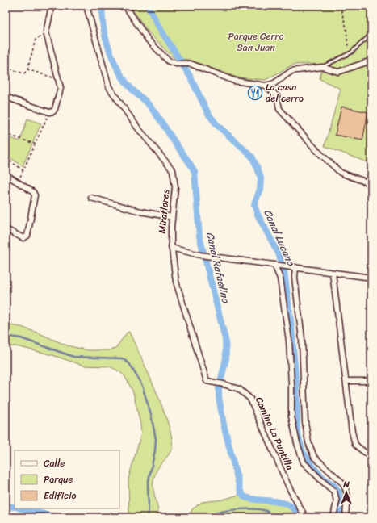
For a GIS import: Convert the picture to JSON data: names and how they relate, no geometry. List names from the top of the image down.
{
  "streets": {
    "street": ["Miraflores", "Camino La Puntilla"]
  },
  "crossings": [
    ["Miraflores", "Camino La Puntilla"]
  ],
  "water": ["Canal Lucano", "Canal Rafaelino"],
  "parks": ["Parque Cerro San Juan"],
  "places": {
    "restaurant": ["La casa del cerro"]
  },
  "legend": ["Calle", "Parque", "Edificio"],
  "north": "top"
}
